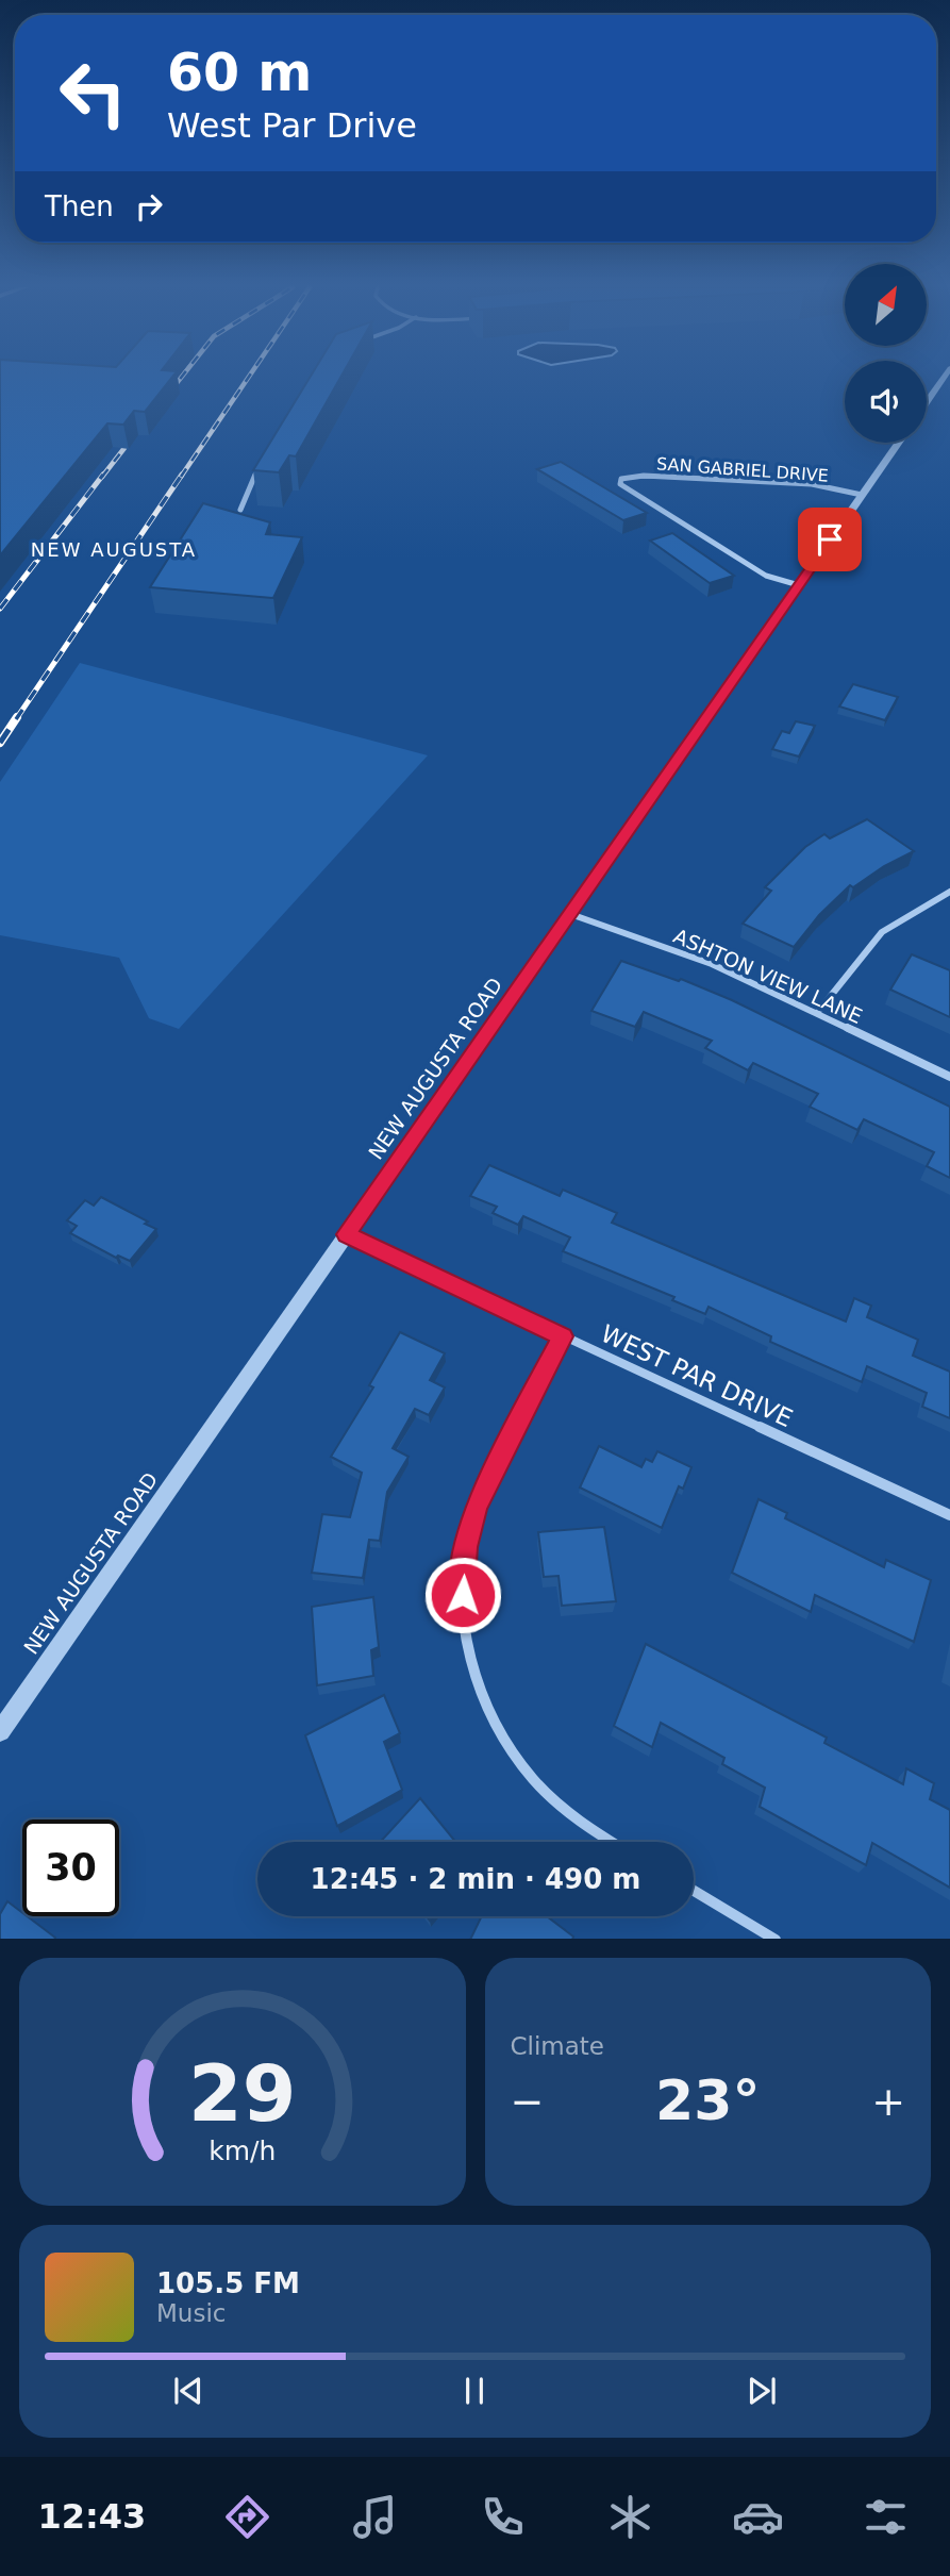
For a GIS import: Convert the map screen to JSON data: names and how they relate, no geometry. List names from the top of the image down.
{
  "streets": {
    "street": [
      "SAN GABRIEL DRIVE",
      "ASHTON VIEW LANE",
      "NEW AUGUSTA ROAD",
      "WEST PAR DRIVE"
    ]
  },
  "crossings": [
    ["SAN GABRIEL DRIVE", "NEW AUGUSTA ROAD"],
    ["ASHTON VIEW LANE", "NEW AUGUSTA ROAD"],
    ["NEW AUGUSTA ROAD", "WEST PAR DRIVE"]
  ],
  "districts": ["NEW AUGUSTA"],
  "north": "top right",
  "page": {
    "turn": ["60 m", "West Par Drive"],
    "then": "Then",
    "limit": "30",
    "trip": "12:45 · 2 min · 490 m",
    "tile": "Climate",
    "heat": ["−", "23°", "+"],
    "song": ["105.5 FM", "Music"],
    "tabs": "12:43",
    "gauge": ["29", "km/h"]
  }
}
